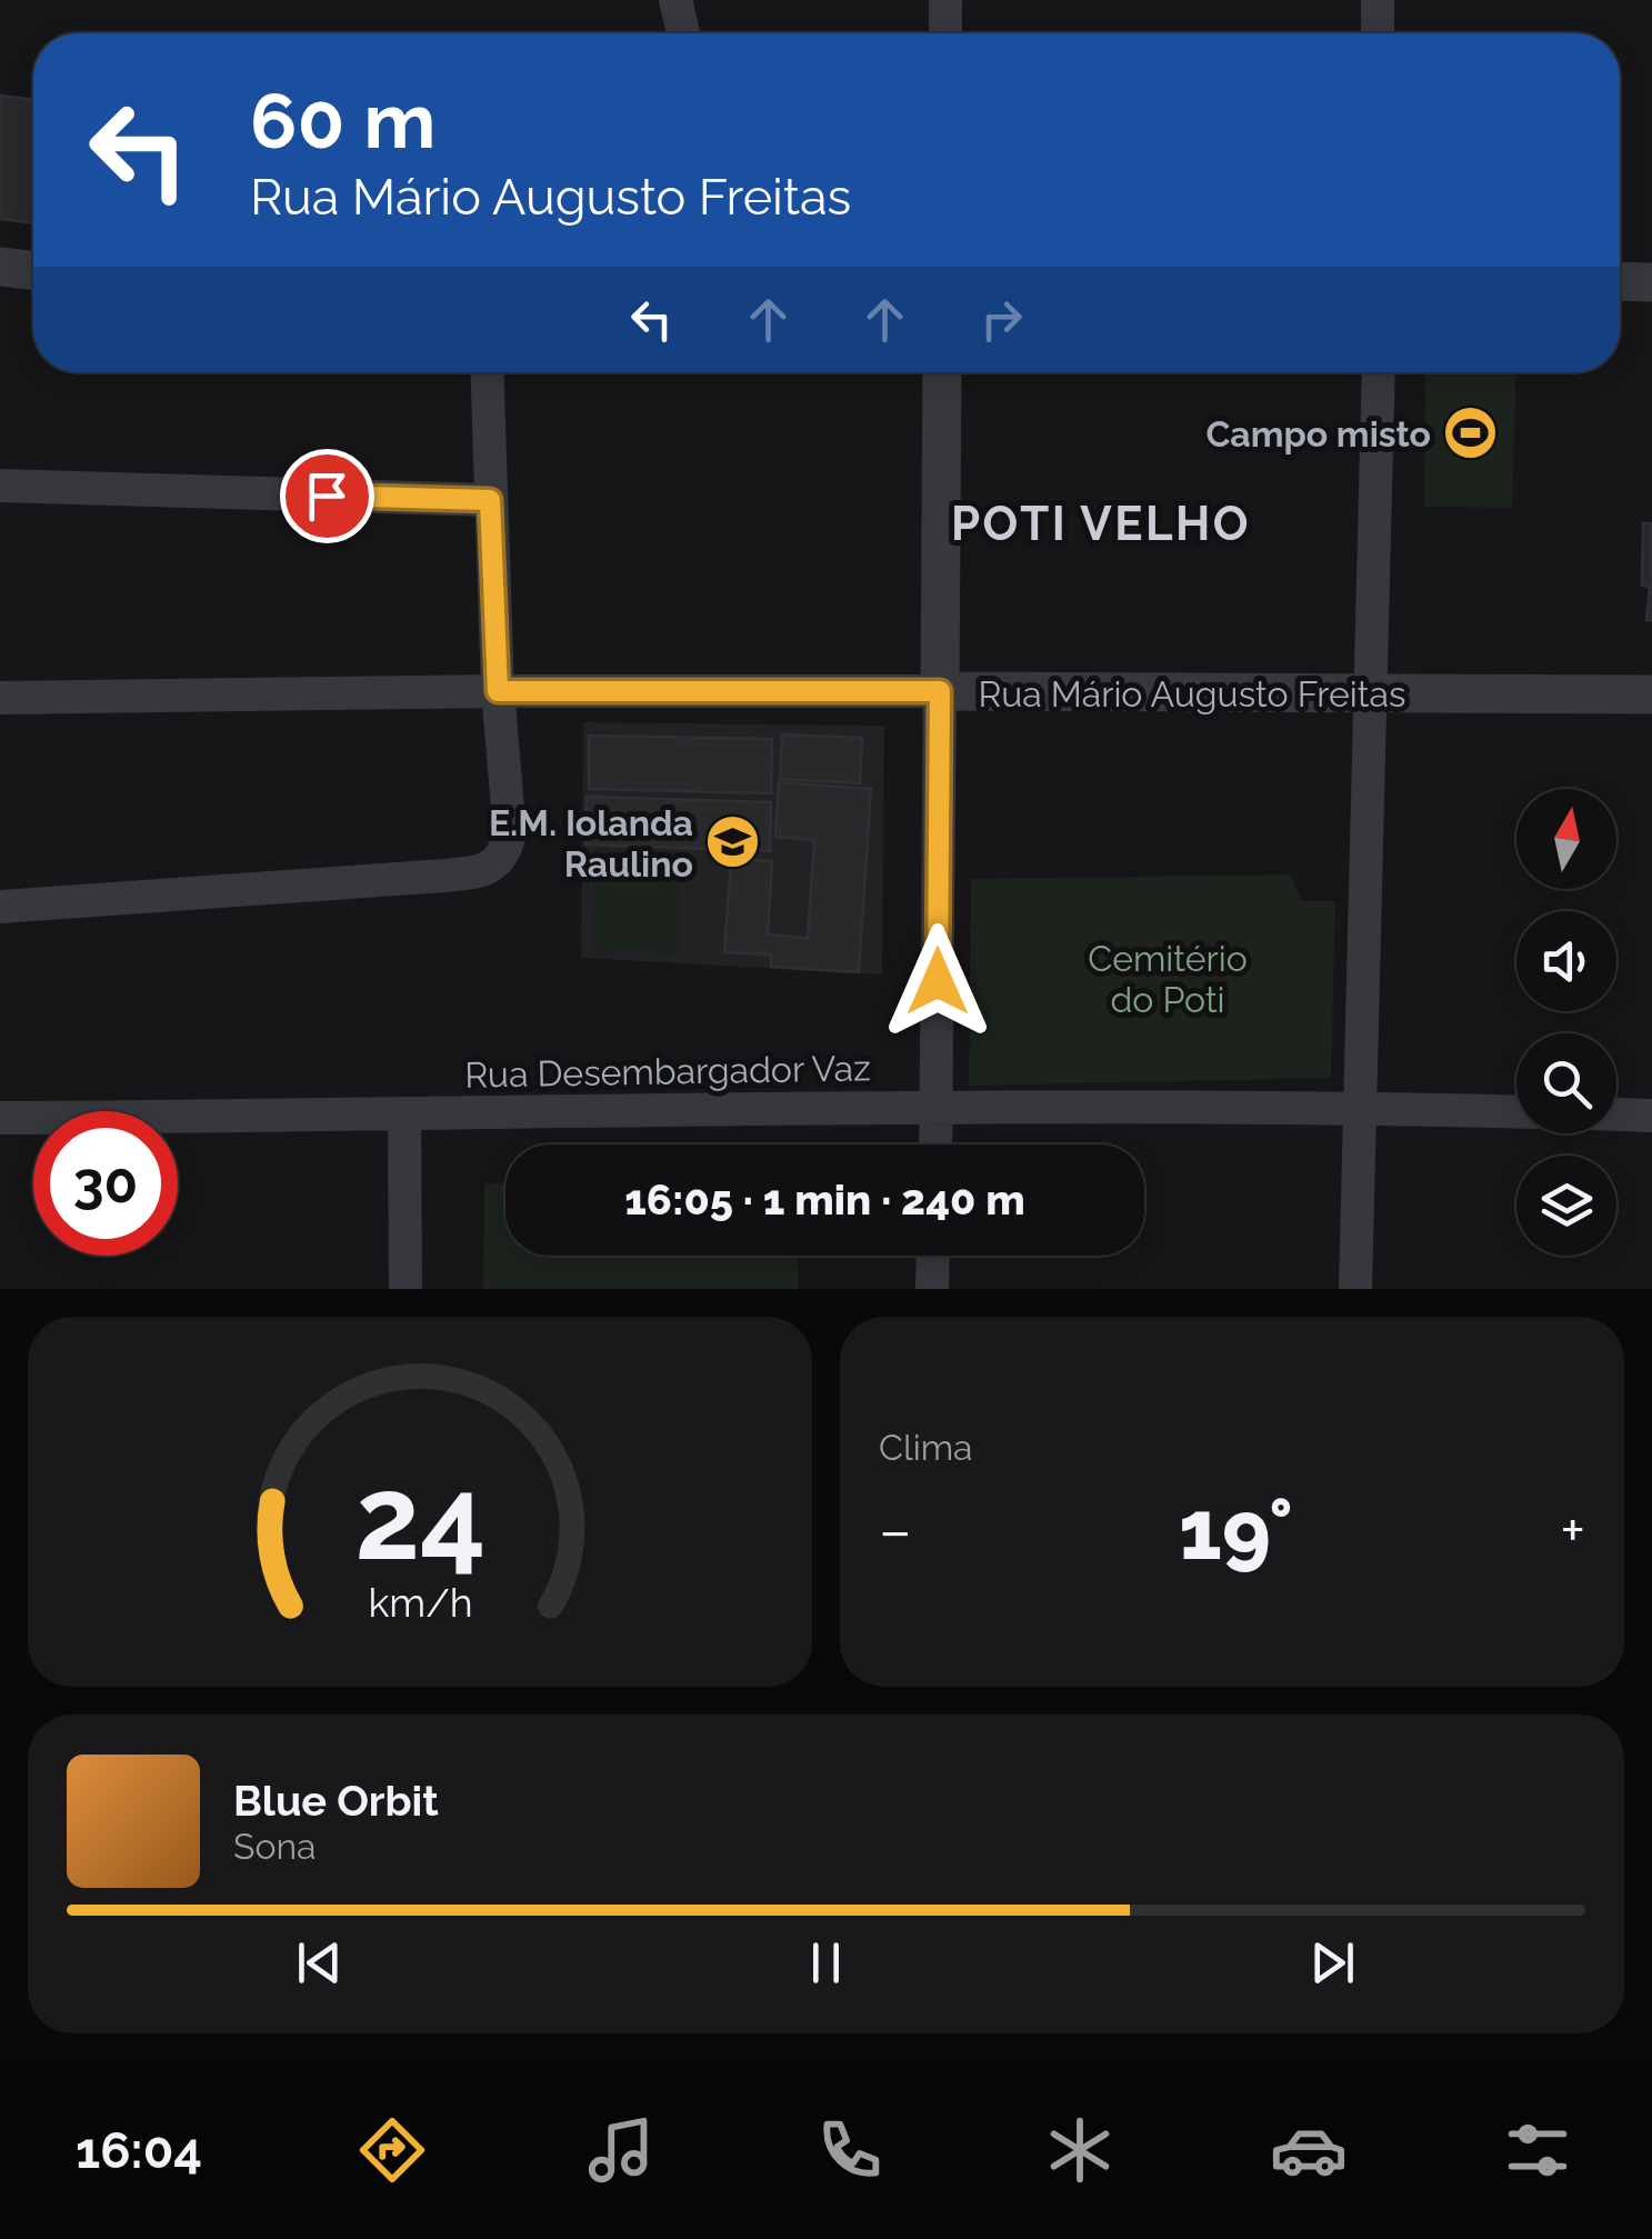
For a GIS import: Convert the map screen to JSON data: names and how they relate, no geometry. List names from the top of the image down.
{
  "streets": {
    "street": ["Rua Mário Augusto Freitas", "Rua Desembargador Vaz"]
  },
  "districts": ["POTI VELHO"],
  "parks": ["Cemitério do Poti"],
  "places": {
    "sports": ["Campo misto"],
    "school or university": ["E.M. Iolanda Raulino"]
  },
  "north": "top",
  "page": {
    "turn": ["60 m", "Rua Mário Augusto Freitas"],
    "limit": "30",
    "trip": "16:05 · 1 min · 240 m",
    "tile": "Clima",
    "heat": ["−", "19°", "+"],
    "song": ["Blue Orbit", "Sona"],
    "tabs": "16:04",
    "gauge": ["24", "km/h"]
  }
}
